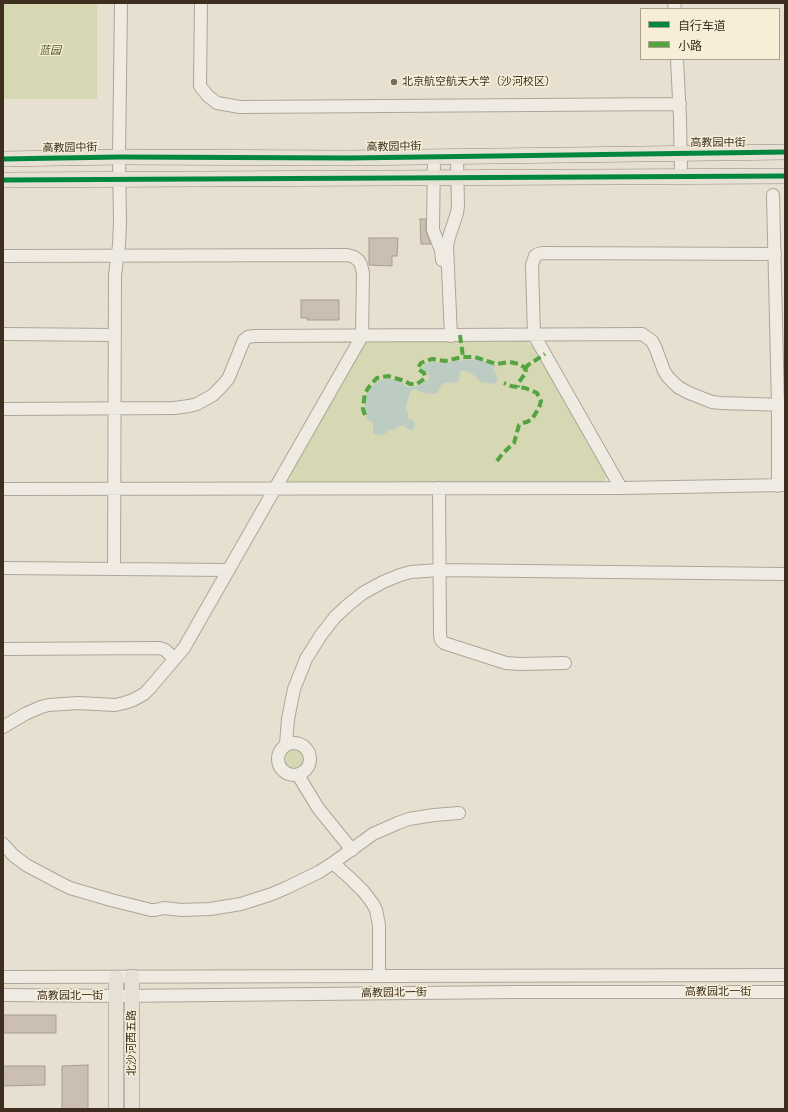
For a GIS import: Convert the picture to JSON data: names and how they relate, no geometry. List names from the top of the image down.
{
  "streets": {
    "main road": ["高教园中街", "北沙河西五路"],
    "street": ["高教园北一街"]
  },
  "crossings": [
    ["高教园北一街", "北沙河西五路"]
  ],
  "parks": ["蓝园"],
  "places": ["北京航空航天大学（沙河校区）"],
  "legend": ["自行车道", "小路"]
}
